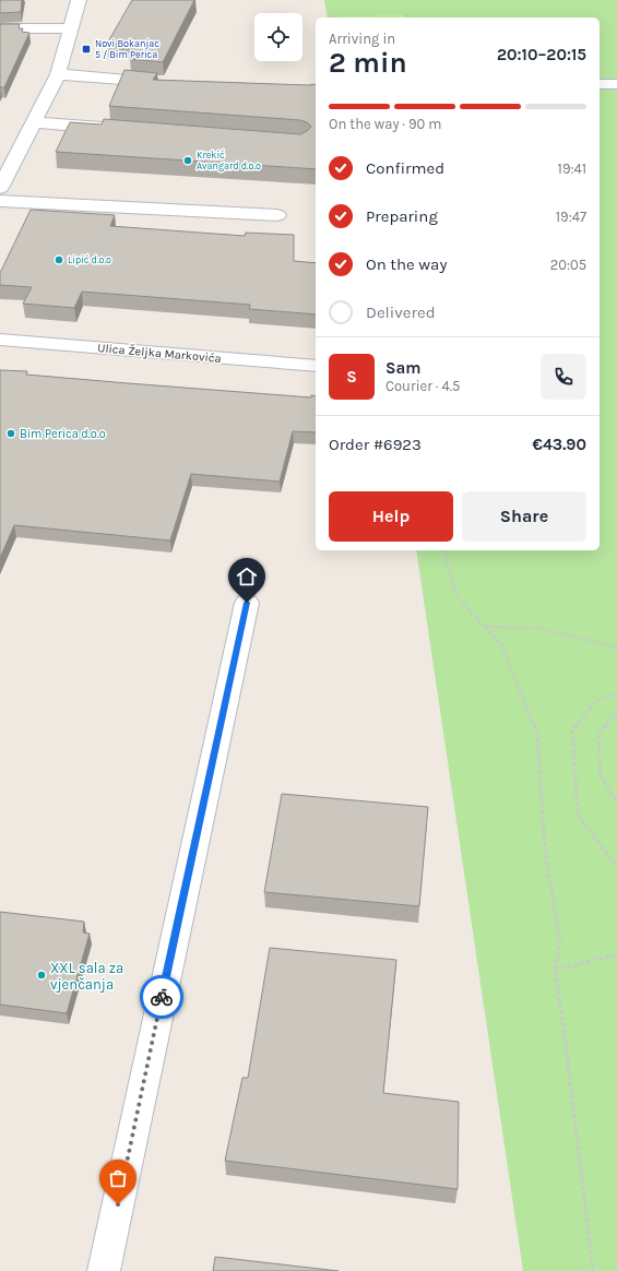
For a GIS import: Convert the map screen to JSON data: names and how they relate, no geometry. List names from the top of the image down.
{
  "streets": {
    "street": ["Ulica Željka Markovića"]
  },
  "places": {
    "transit": ["Novi Bokanjac 5 / Bim Perica"],
    "other": [
      "Krekić Avangard d.o.o",
      "Lipić d.o.o",
      "Bim Perica d.o.o",
      "XXL sala za vjenčanja"
    ]
  },
  "page": {
    "heading": ["2 min", "Arriving in", "20:10–20:15"],
    "panel": [
      "Sam",
      "Courier · 4.5",
      "Order #6923",
      "€43.90"
    ],
    "bar": "On the way · 90 m",
    "list": [
      ["Confirmed", "19:41"],
      ["Preparing", "19:47"],
      ["On the way", "20:05"],
      "Delivered"
    ],
    "round": "S",
    "buttons": ["Help", "Share"]
  }
}
